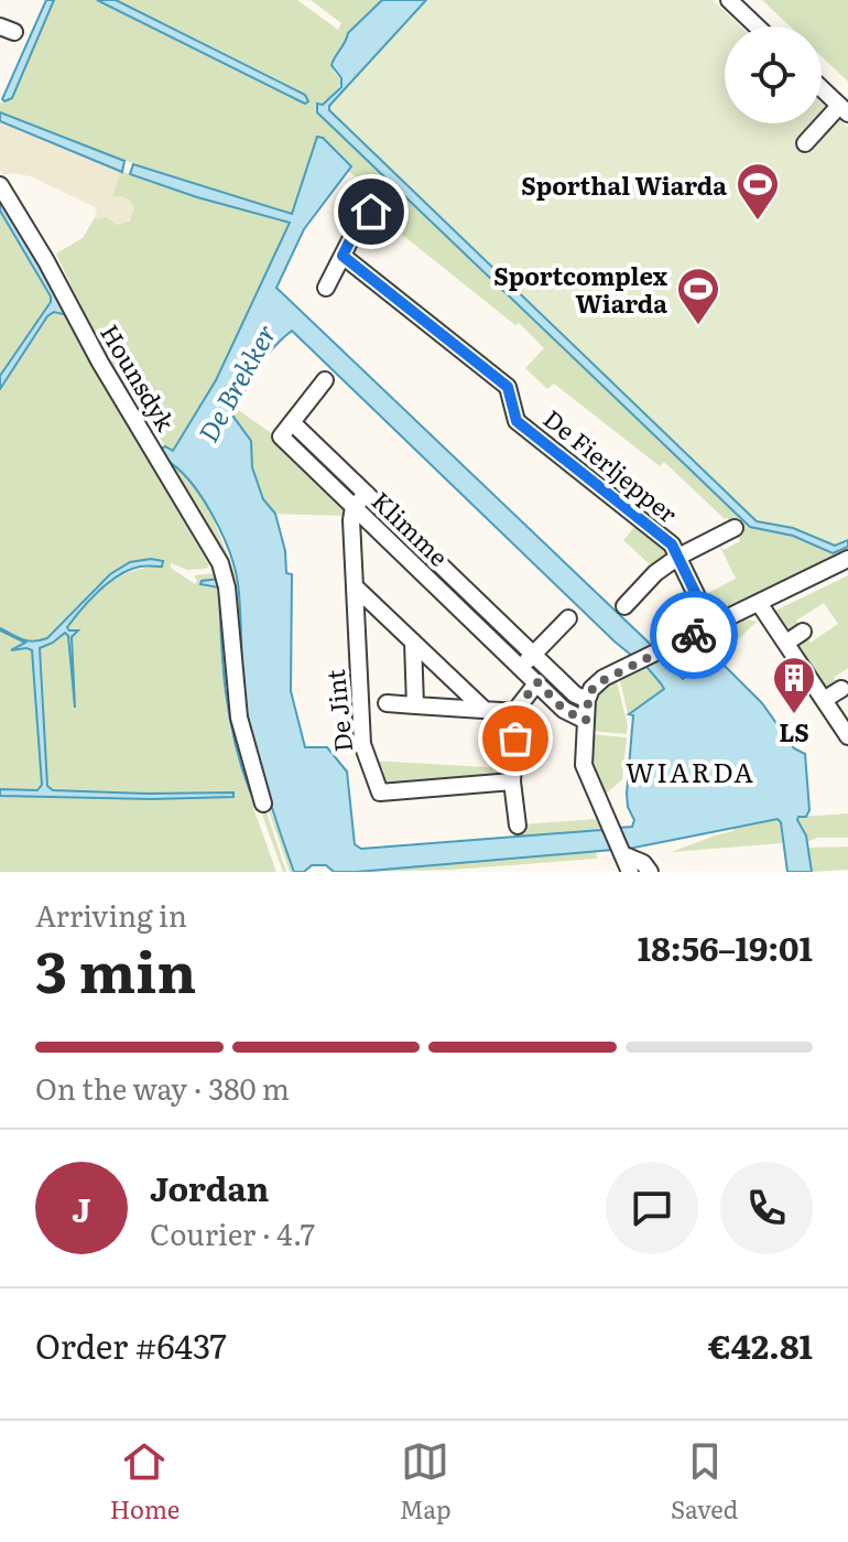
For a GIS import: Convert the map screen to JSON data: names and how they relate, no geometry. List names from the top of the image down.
{
  "streets": {
    "street": [
      "Hounsdyk",
      "De Fierljepper",
      "Klimme",
      "De Jint"
    ]
  },
  "crossings": [
    ["Klimme", "De Jint"]
  ],
  "districts": ["WIARDA"],
  "water": ["De Brekker"],
  "places": {
    "sports": ["Sporthal Wiarda", "Sportcomplex Wiarda"],
    "building": ["LS"]
  },
  "page": {
    "heading": ["3 min", "Arriving in", "18:56–19:01"],
    "panel": [
      "Jordan",
      "Courier · 4.7",
      "Order #6437",
      "€42.81"
    ],
    "bar": "On the way · 380 m",
    "round": "J",
    "tabs": ["Home", "Map", "Saved"]
  }
}
